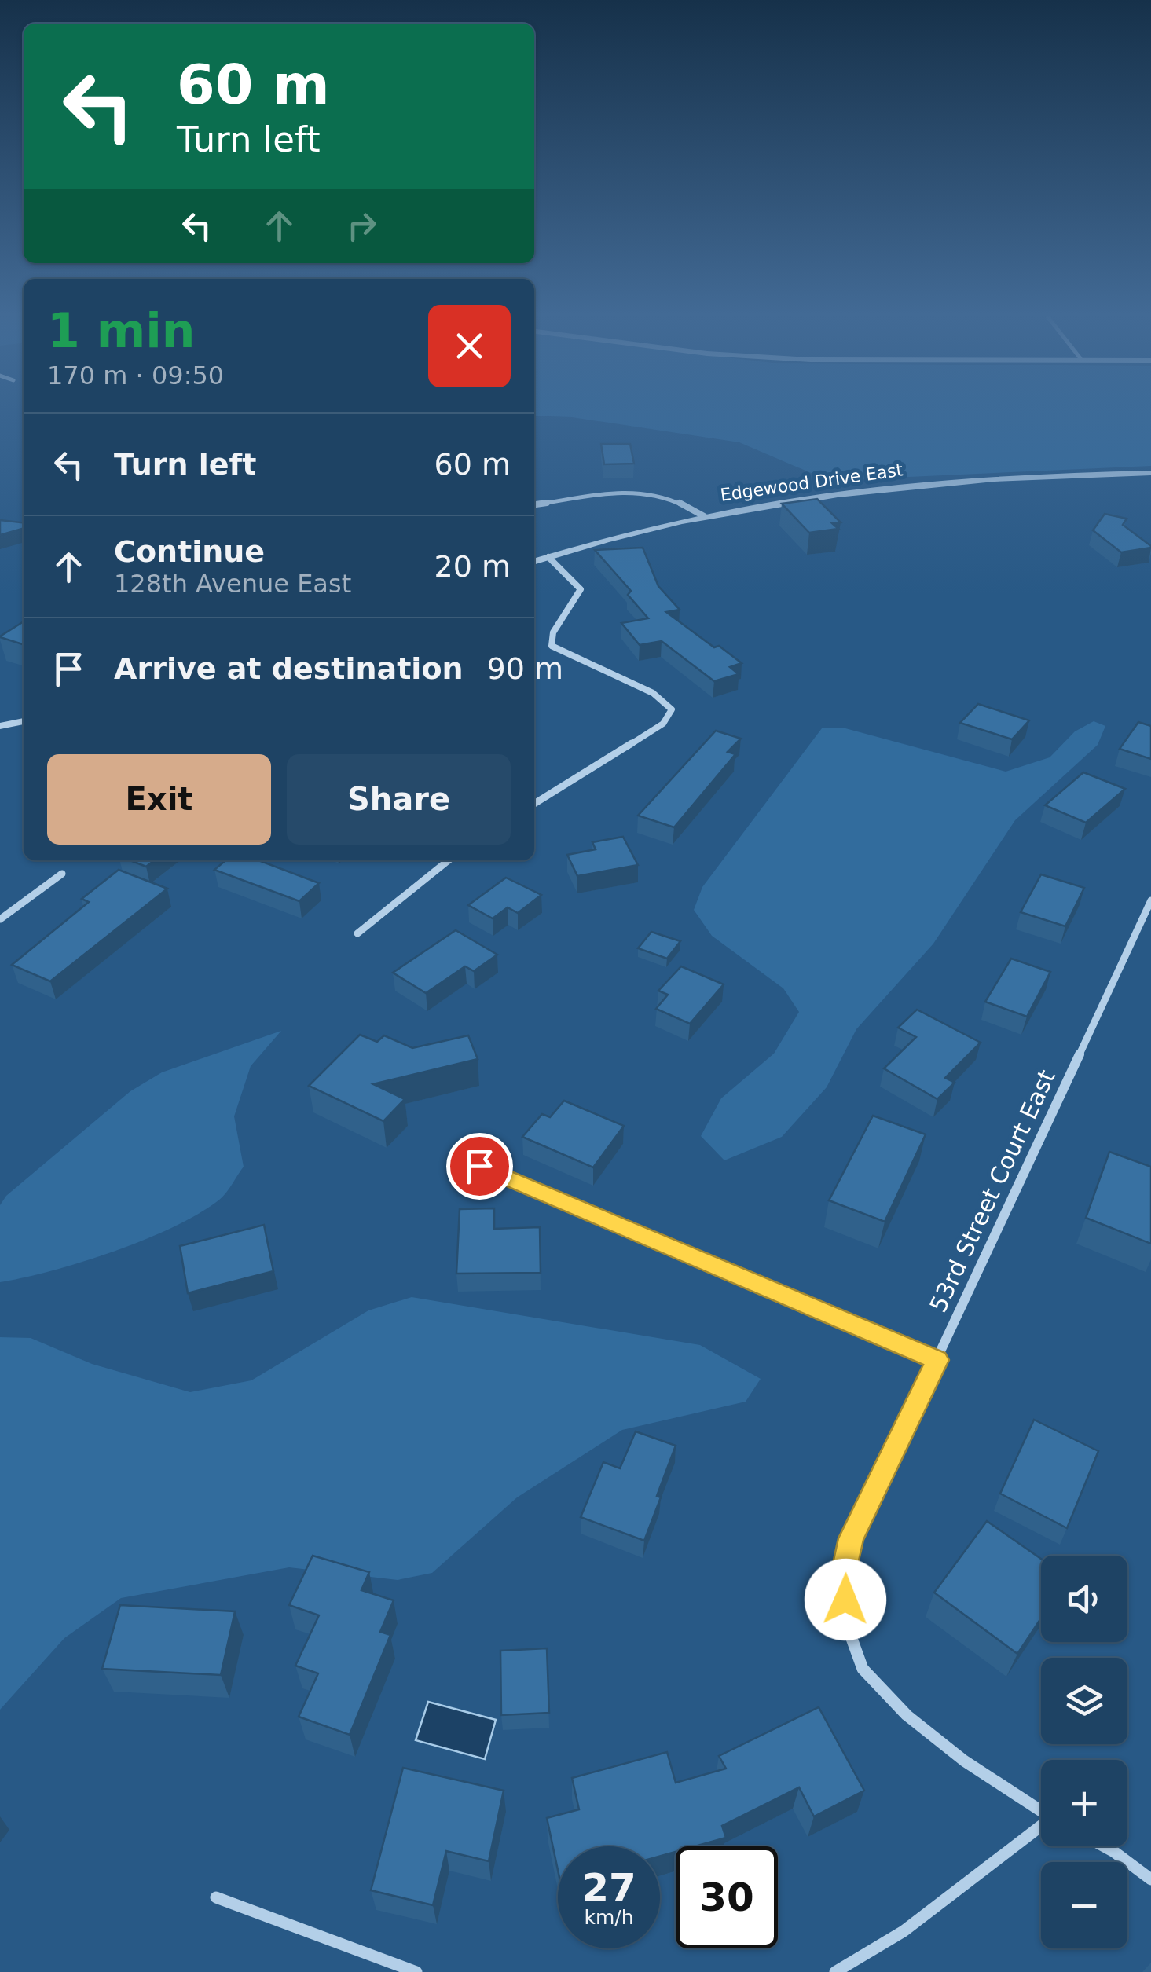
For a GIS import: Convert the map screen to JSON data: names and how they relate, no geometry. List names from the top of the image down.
{
  "streets": {
    "street": ["Edgewood Drive East", "53rd Street Court East"]
  },
  "page": {
    "turn": ["60 m", "Turn left"],
    "heading": ["1 min", "170 m · 09:50"],
    "list": [
      {
        "name": "Turn left",
        "value": "60 m"
      },
      {
        "name": "Continue",
        "note": "128th Avenue East",
        "value": "20 m"
      },
      {
        "name": "Arrive at destination",
        "value": "90 m"
      }
    ],
    "buttons": ["Exit", "Share"],
    "map_buttons": ["+", "−"],
    "speed": "27 km/h",
    "limit": "30"
  }
}
